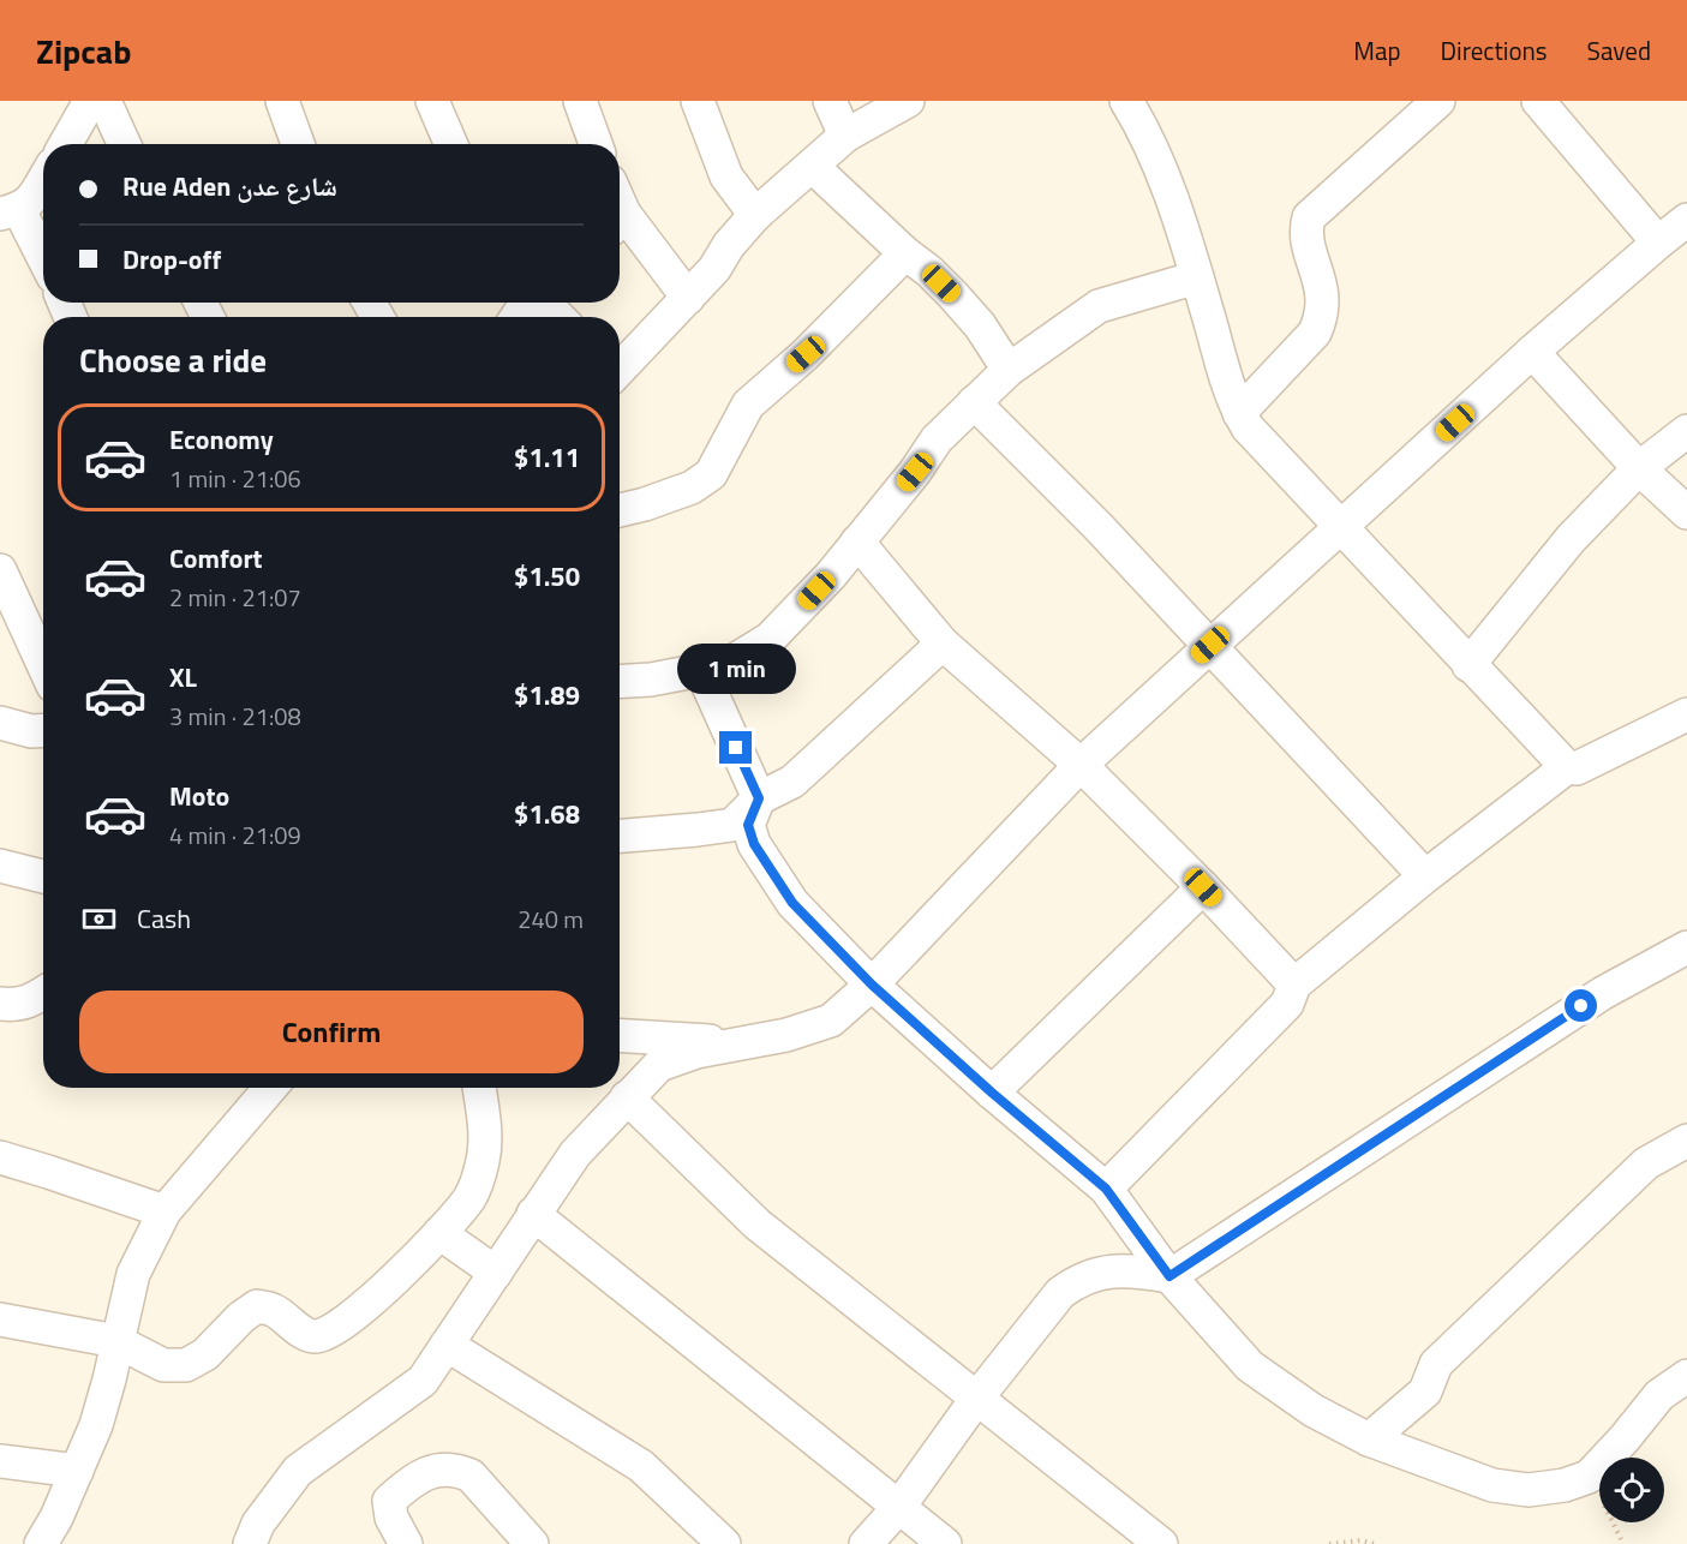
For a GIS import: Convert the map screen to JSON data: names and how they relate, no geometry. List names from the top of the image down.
{
  "page": {
    "header": "Zipcab",
    "nav": ["Map", "Directions", "Saved"],
    "banner": ["Rue Aden شارع عدن", "Drop-off"],
    "heading": "Choose a ride",
    "list": [
      {
        "name": "Economy",
        "note": "1 min · 21:06",
        "value": "$1.11"
      },
      {
        "name": "Comfort",
        "note": "2 min · 21:07",
        "value": "$1.50"
      },
      {
        "name": "XL",
        "note": "3 min · 21:08",
        "value": "$1.89"
      },
      {
        "name": "Moto",
        "note": "4 min · 21:09",
        "value": "$1.68"
      }
    ],
    "bubble": "1 min",
    "pay": ["Cash", "240 m"],
    "buttons": "Confirm"
  }
}
